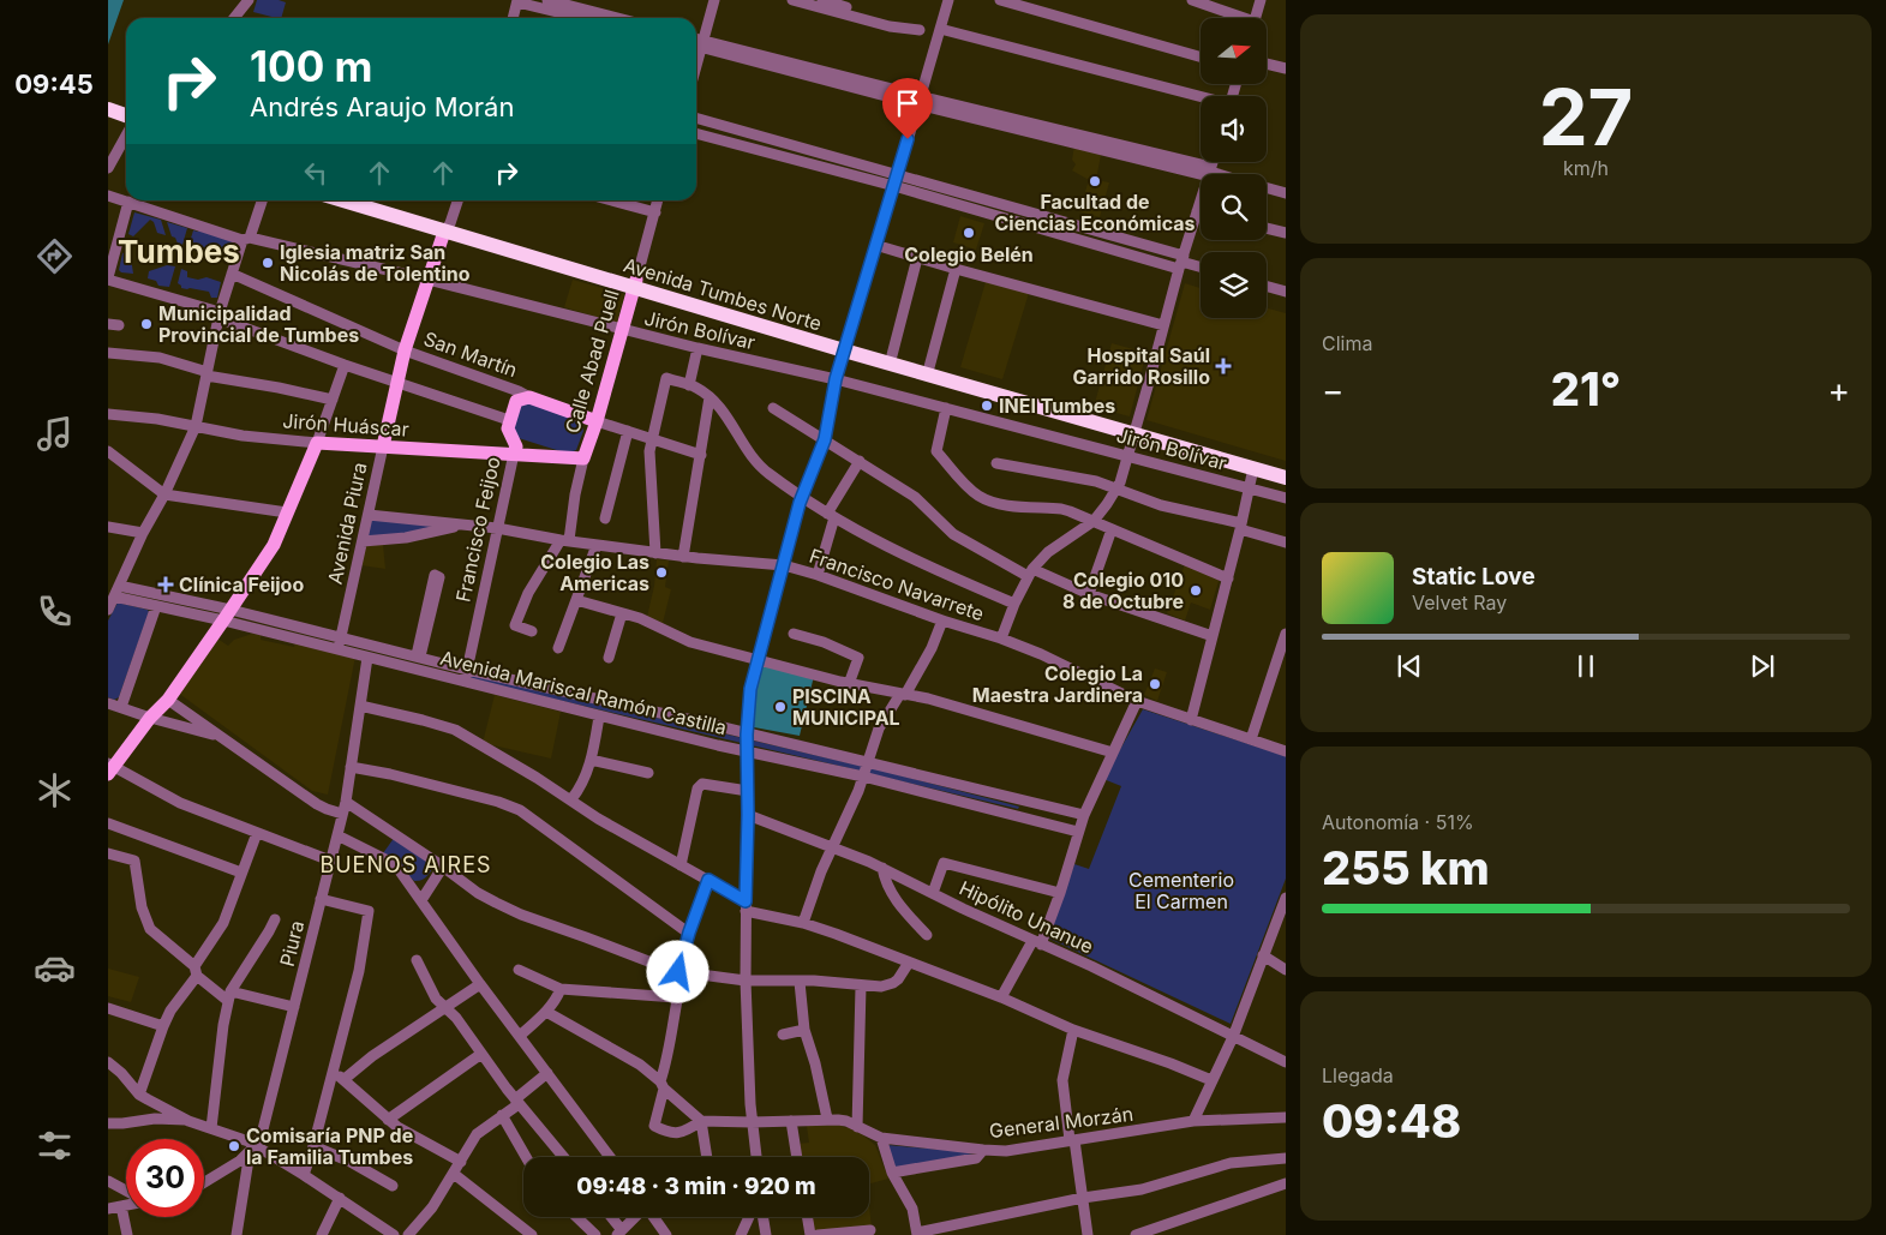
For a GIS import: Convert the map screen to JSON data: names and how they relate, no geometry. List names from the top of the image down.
{
  "streets": {
    "highway": ["Avenida Tumbes Norte"],
    "main road": [
      "San Martín",
      "Calle Abad Puell",
      "Jirón Huáscar",
      "Avenida Piura",
      "Francisco Feijoo"
    ],
    "street": [
      "Jirón Bolívar",
      "Francisco Navarrete",
      "Avenida Mariscal Ramón Castilla",
      "Hipólito Unanue",
      "Piura",
      "General Morzán"
    ]
  },
  "crossings": [
    ["Avenida Tumbes Norte", "Calle Abad Puell"],
    ["Avenida Tumbes Norte", "Avenida Piura"],
    ["Jirón Bolívar", "Calle Abad Puell"],
    ["Jirón Bolívar", "Avenida Piura"],
    ["San Martín", "Calle Abad Puell"],
    ["San Martín", "Avenida Piura"],
    ["Calle Abad Puell", "Jirón Huáscar"],
    ["Calle Abad Puell", "Francisco Navarrete"],
    ["Jirón Huáscar", "Avenida Piura"],
    ["Jirón Huáscar", "Francisco Feijoo"],
    ["Avenida Piura", "Francisco Navarrete"],
    ["Avenida Piura", "Avenida Mariscal Ramón Castilla"],
    ["Francisco Feijoo", "Francisco Navarrete"],
    ["Francisco Feijoo", "Avenida Mariscal Ramón Castilla"],
    ["Avenida Mariscal Ramón Castilla", "Piura"]
  ],
  "districts": ["Tumbes", "BUENOS AIRES"],
  "parks": ["Cementerio El Carmen"],
  "places": {
    "other": [
      "Facultad de Ciencias Económicas",
      "Colegio Belén",
      "Iglesia matriz San Nicolás de Tolentino",
      "Municipalidad Provincial de Tumbes",
      "INEI Tumbes",
      "Colegio Las Americas",
      "Colegio 010 8 de Octubre",
      "Colegio La Maestra Jardinera",
      "PISCINA MUNICIPAL",
      "Comisaría PNP de la Familia Tumbes"
    ],
    "health": ["Hospital Saúl Garrido Rosillo", "Clínica Feijoo"]
  },
  "north": "right",
  "page": {
    "tabs": "09:45",
    "tile": [
      ["27", "km/h"],
      "Clima",
      ["Autonomía · 51%", "255 km"],
      ["Llegada", "09:48"]
    ],
    "turn": ["100 m", "Andrés Araujo Morán"],
    "heat": ["−", "21°", "+"],
    "song": ["Static Love", "Velvet Ray"],
    "limit": "30",
    "trip": "09:48 · 3 min · 920 m"
  }
}
